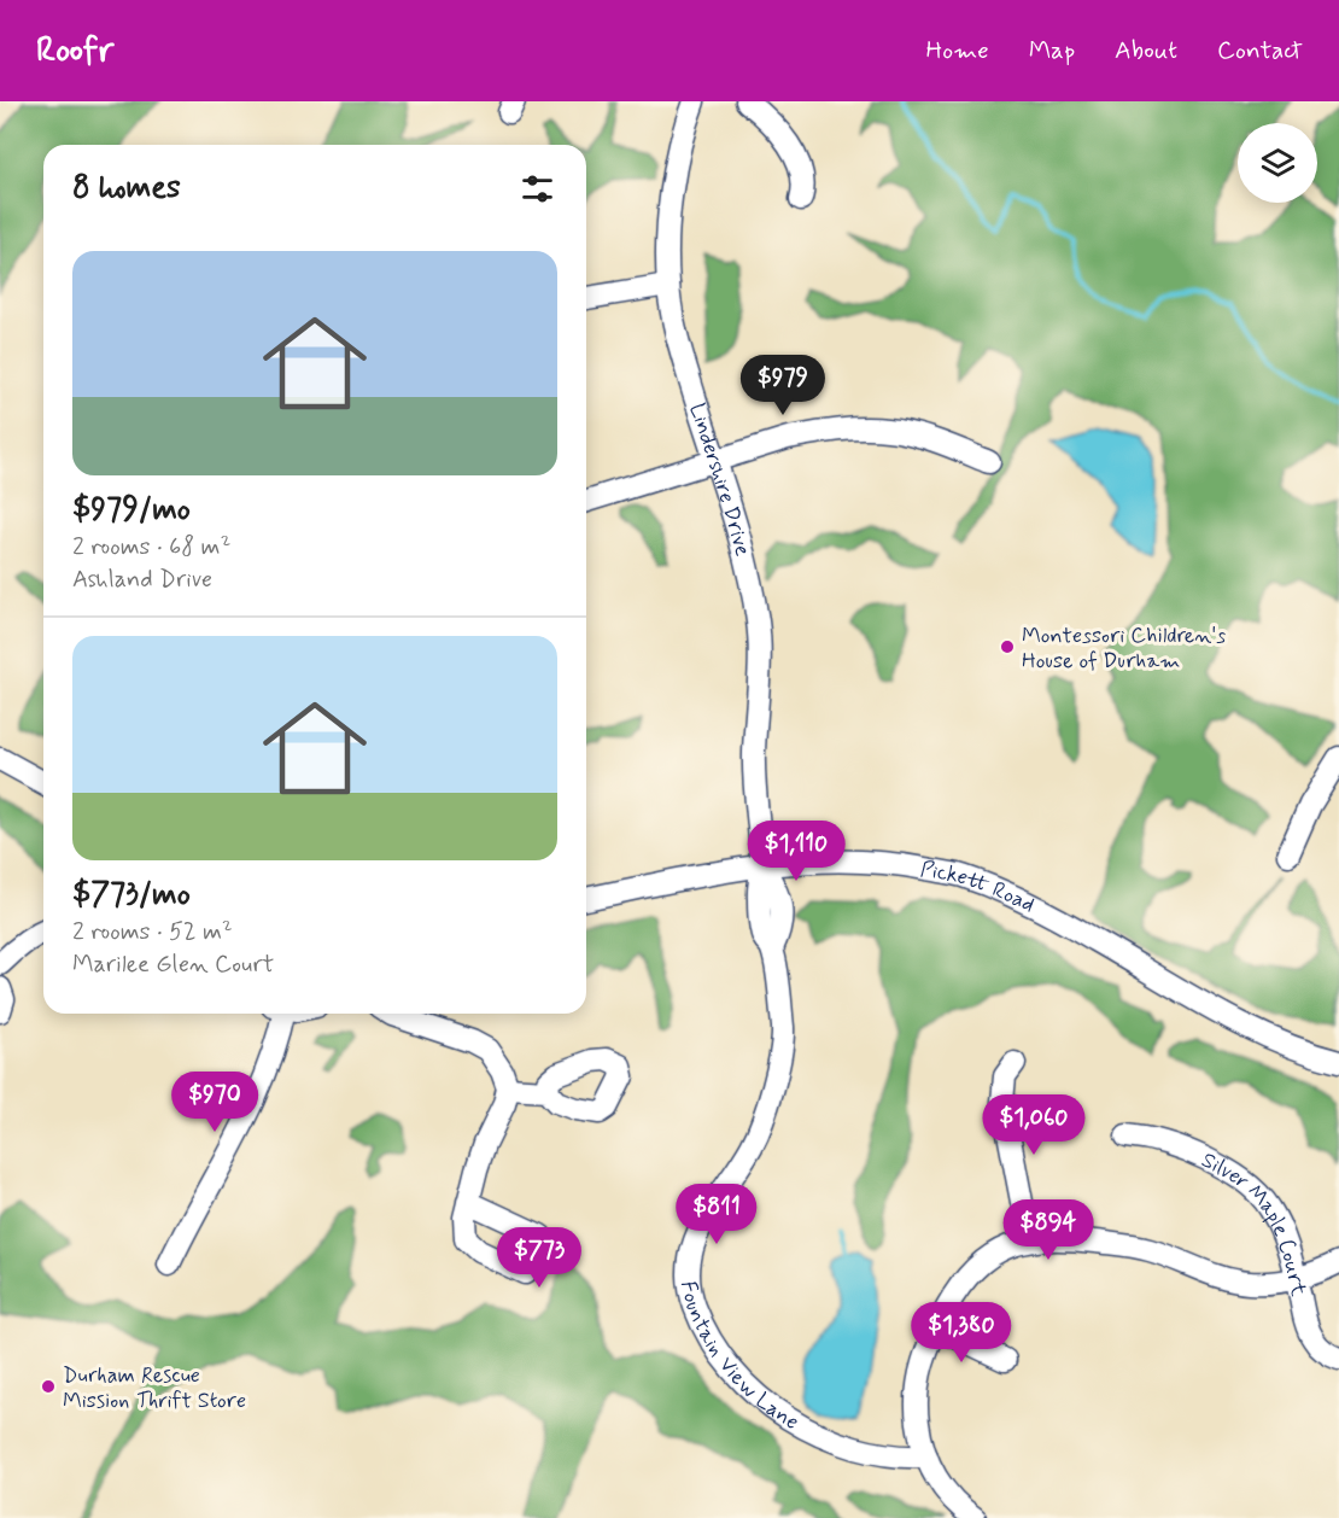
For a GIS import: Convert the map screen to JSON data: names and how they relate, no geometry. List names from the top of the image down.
{
  "streets": {
    "street": [
      "Lindershire Drive",
      "Pickett Road",
      "Silver Maple Court",
      "Fountain View Lane"
    ]
  },
  "crossings": [
    ["Lindershire Drive", "Pickett Road"],
    ["Lindershire Drive", "Fountain View Lane"],
    ["Pickett Road", "Fountain View Lane"]
  ],
  "places": ["Montessori Children's House of Durham", "Durham Rescue Mission Thrift Store"],
  "page": {
    "header": "Roofr",
    "nav": [
      "Home",
      "Map",
      "About",
      "Contact"
    ],
    "heading": "8 homes",
    "list": [
      {
        "name": "$979/mo",
        "note": "2 rooms · 68 m² · Ashland Drive"
      },
      {
        "name": "$773/mo",
        "note": "2 rooms · 52 m² · Marilee Glen Court"
      }
    ],
    "price": [
      "$979",
      "$1,110",
      "$970",
      "$1,060",
      "$811",
      "$894",
      "$773",
      "$1,380"
    ]
  }
}
